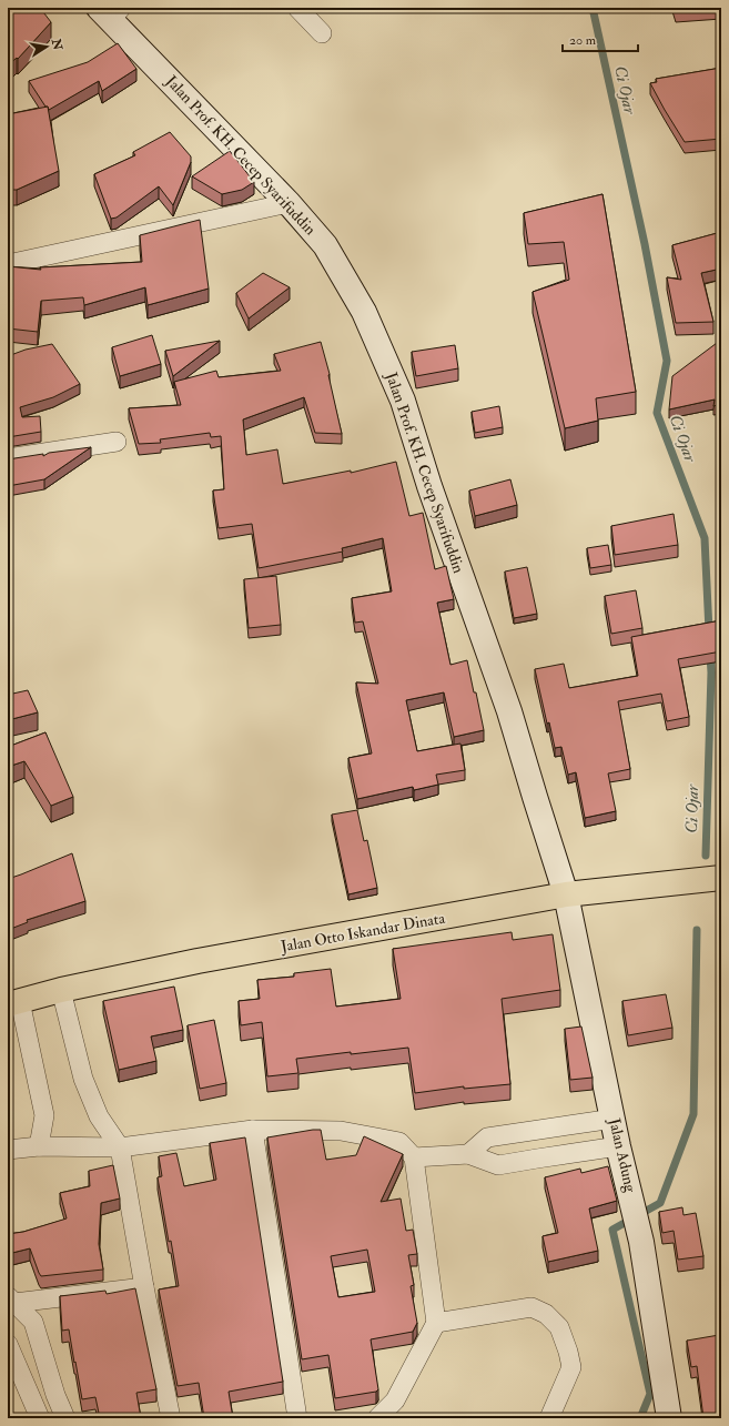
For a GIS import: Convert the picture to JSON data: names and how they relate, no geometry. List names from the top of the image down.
{
  "streets": {
    "main road": ["Jalan Prof. KH. Cecep Syarifuddin", "Jalan Otto Iskandar Dinata", "Jalan Adung"]
  },
  "crossings": [
    ["Jalan Prof. KH. Cecep Syarifuddin", "Jalan Otto Iskandar Dinata"],
    ["Jalan Prof. KH. Cecep Syarifuddin", "Jalan Adung"],
    ["Jalan Otto Iskandar Dinata", "Jalan Adung"]
  ],
  "water": ["Ci Ojar"],
  "scale_bar": "20 m",
  "north": "right"
}
